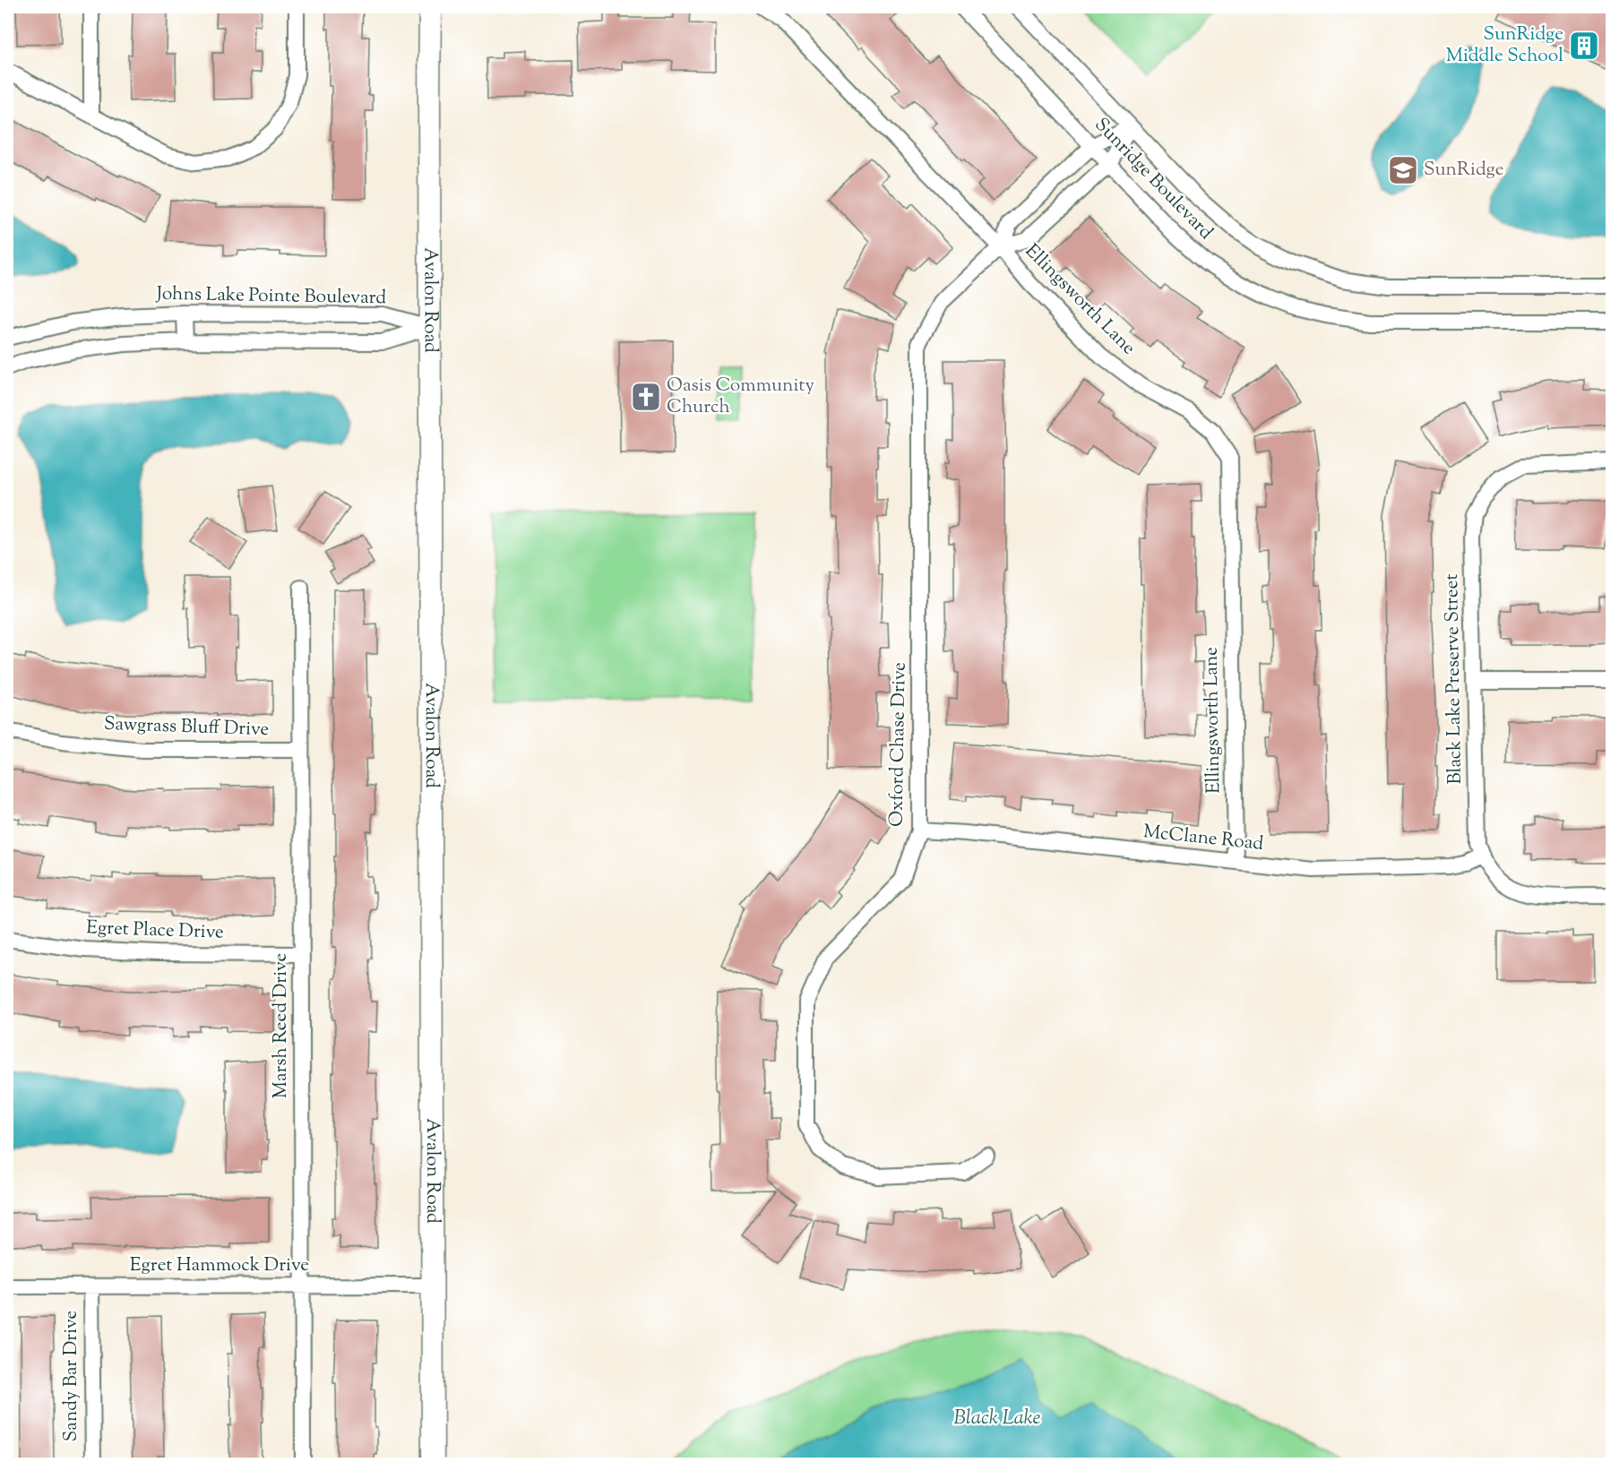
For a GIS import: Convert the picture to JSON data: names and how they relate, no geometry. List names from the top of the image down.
{
  "streets": {
    "main road": ["Avalon Road"],
    "street": [
      "Sunridge Boulevard",
      "Johns Lake Pointe Boulevard",
      "Ellingsworth Lane",
      "Black Lake Preserve Street",
      "Sawgrass Bluff Drive",
      "Oxford Chase Drive",
      "McClane Road",
      "Egret Place Drive",
      "Marsh Reed Drive",
      "Egret Hammock Drive",
      "Sandy Bar Drive"
    ]
  },
  "crossings": [
    ["Sunridge Boulevard", "Oxford Chase Drive"],
    ["Johns Lake Pointe Boulevard", "Avalon Road"],
    ["Avalon Road", "Egret Hammock Drive"],
    ["Ellingsworth Lane", "Oxford Chase Drive"],
    ["Ellingsworth Lane", "McClane Road"],
    ["Black Lake Preserve Street", "McClane Road"],
    ["Sawgrass Bluff Drive", "Marsh Reed Drive"],
    ["Oxford Chase Drive", "McClane Road"],
    ["Egret Place Drive", "Marsh Reed Drive"],
    ["Marsh Reed Drive", "Egret Hammock Drive"],
    ["Egret Hammock Drive", "Sandy Bar Drive"]
  ],
  "water": ["Black Lake"],
  "places": {
    "building": ["SunRidge Middle School"],
    "school or university": ["SunRidge"],
    "church": ["Oasis Community Church"]
  }
}
